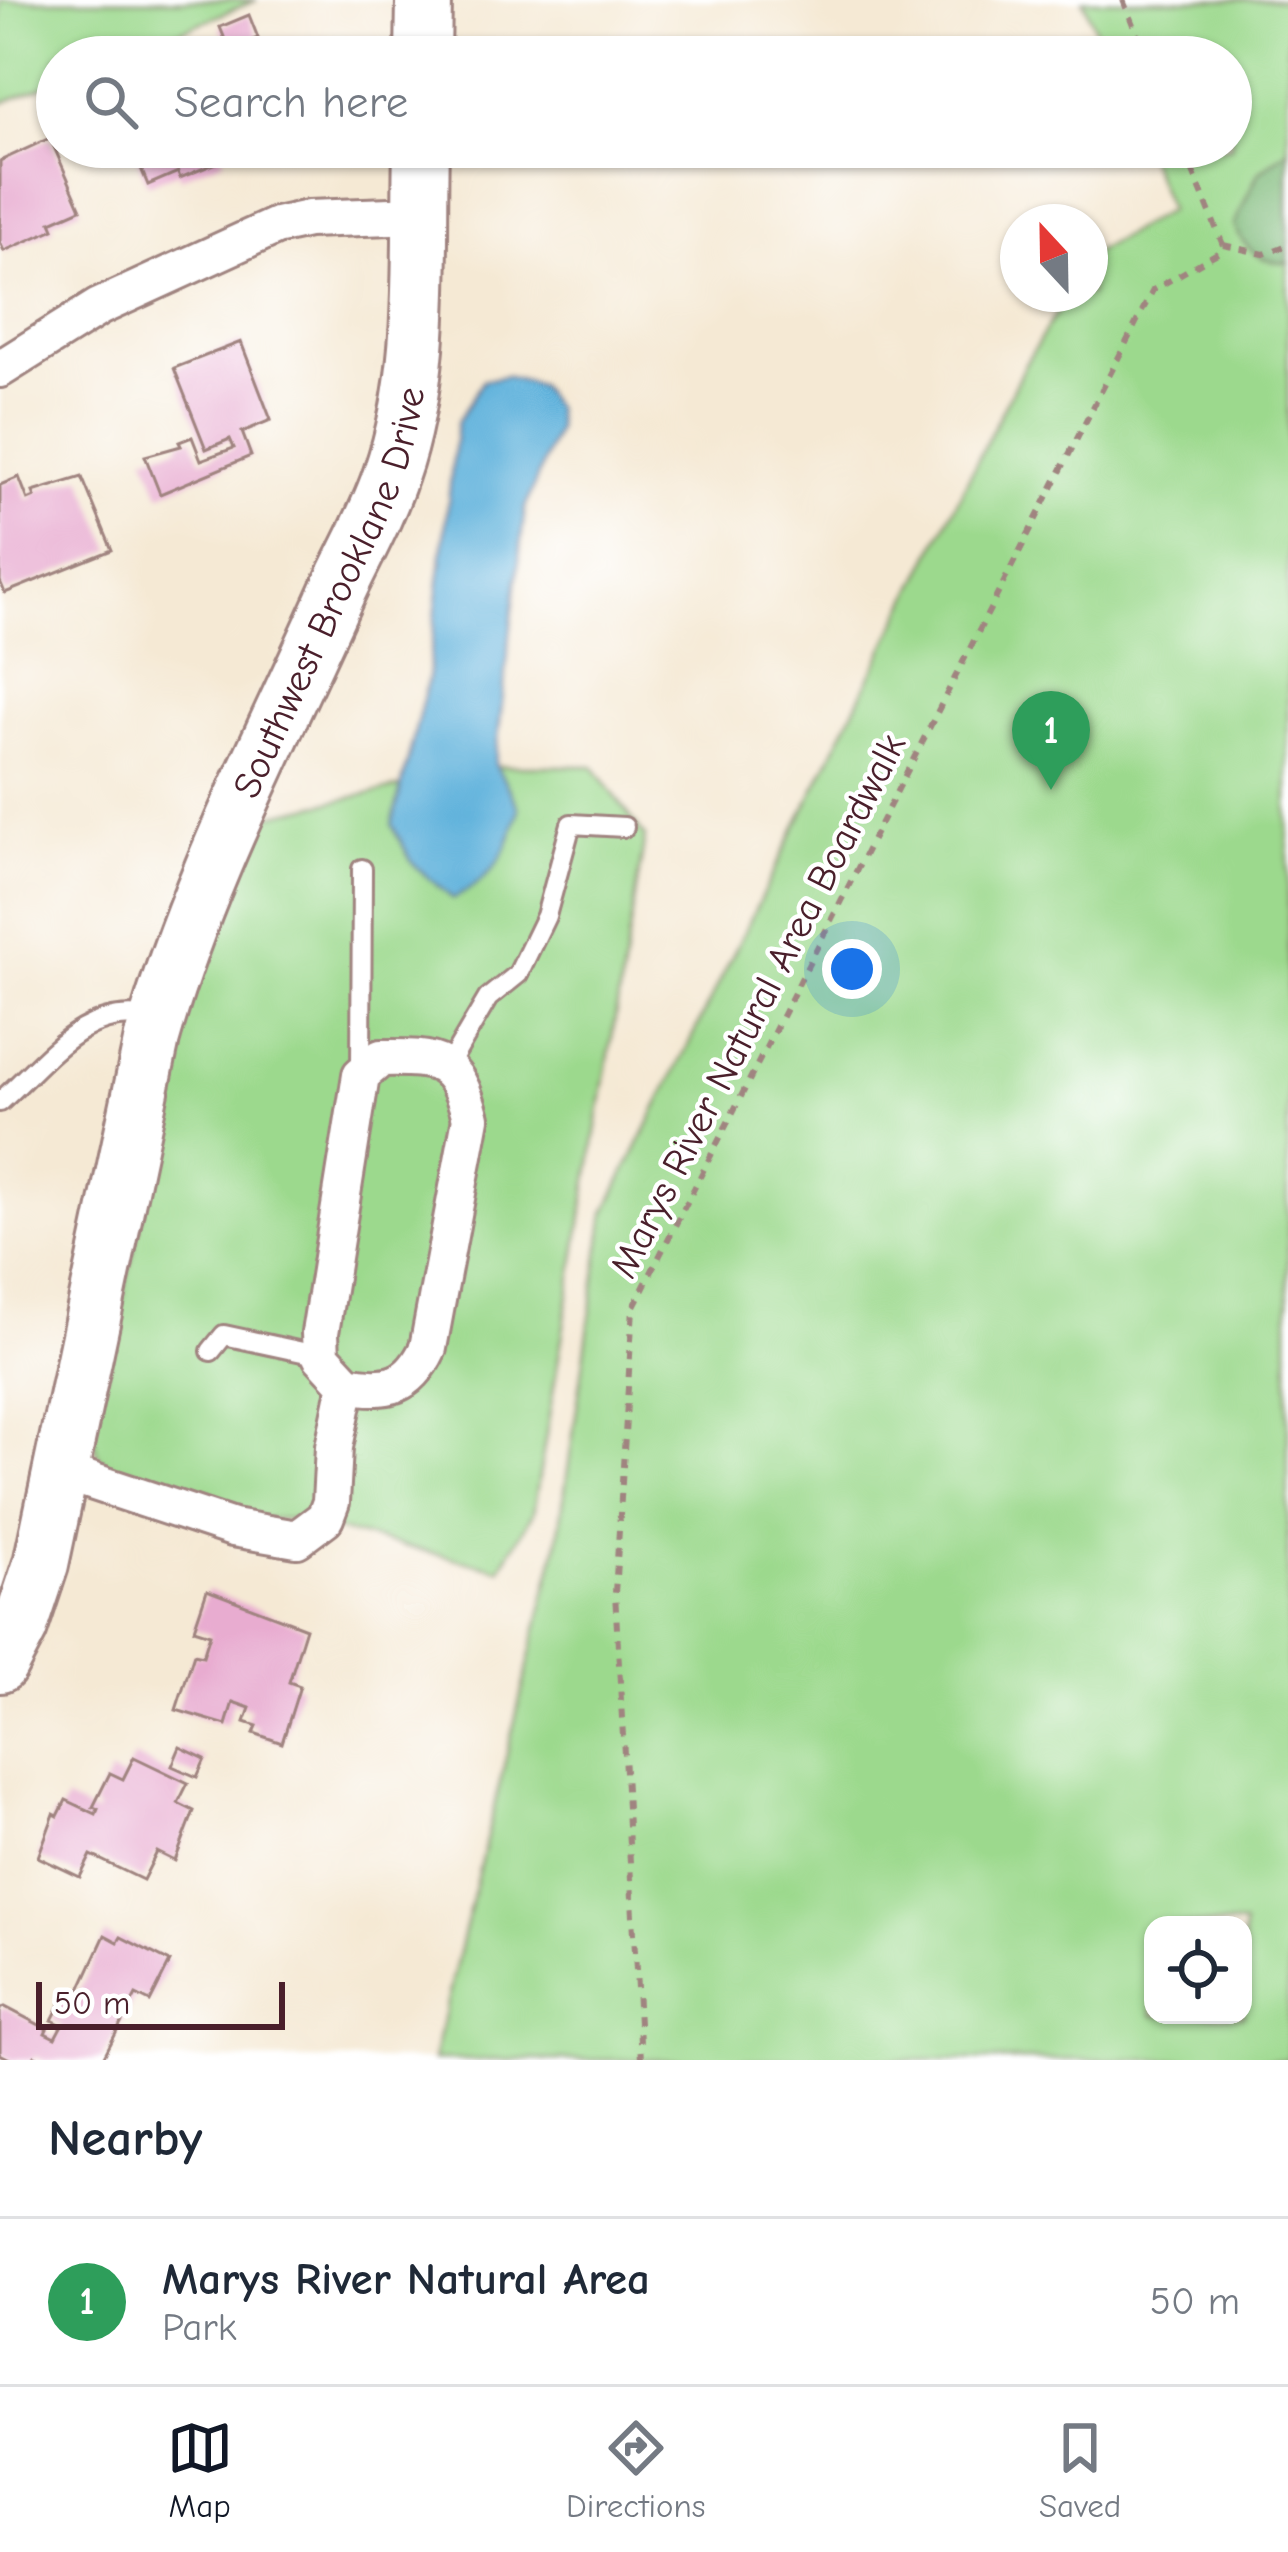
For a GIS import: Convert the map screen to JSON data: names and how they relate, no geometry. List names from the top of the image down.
{
  "streets": {
    "street": ["Southwest Brooklane Drive"],
    "path": ["Marys River Natural Area Boardwalk"]
  },
  "scale_bar": "50 m",
  "north": "top",
  "page": {
    "search": "Search here",
    "pins": "1",
    "scale": "50 m",
    "heading": "Nearby",
    "list": [
      {
        "mark": "1",
        "name": "Marys River Natural Area",
        "note": "Park",
        "value": "50 m"
      }
    ],
    "nav": ["Map", "Directions", "Saved"]
  }
}
